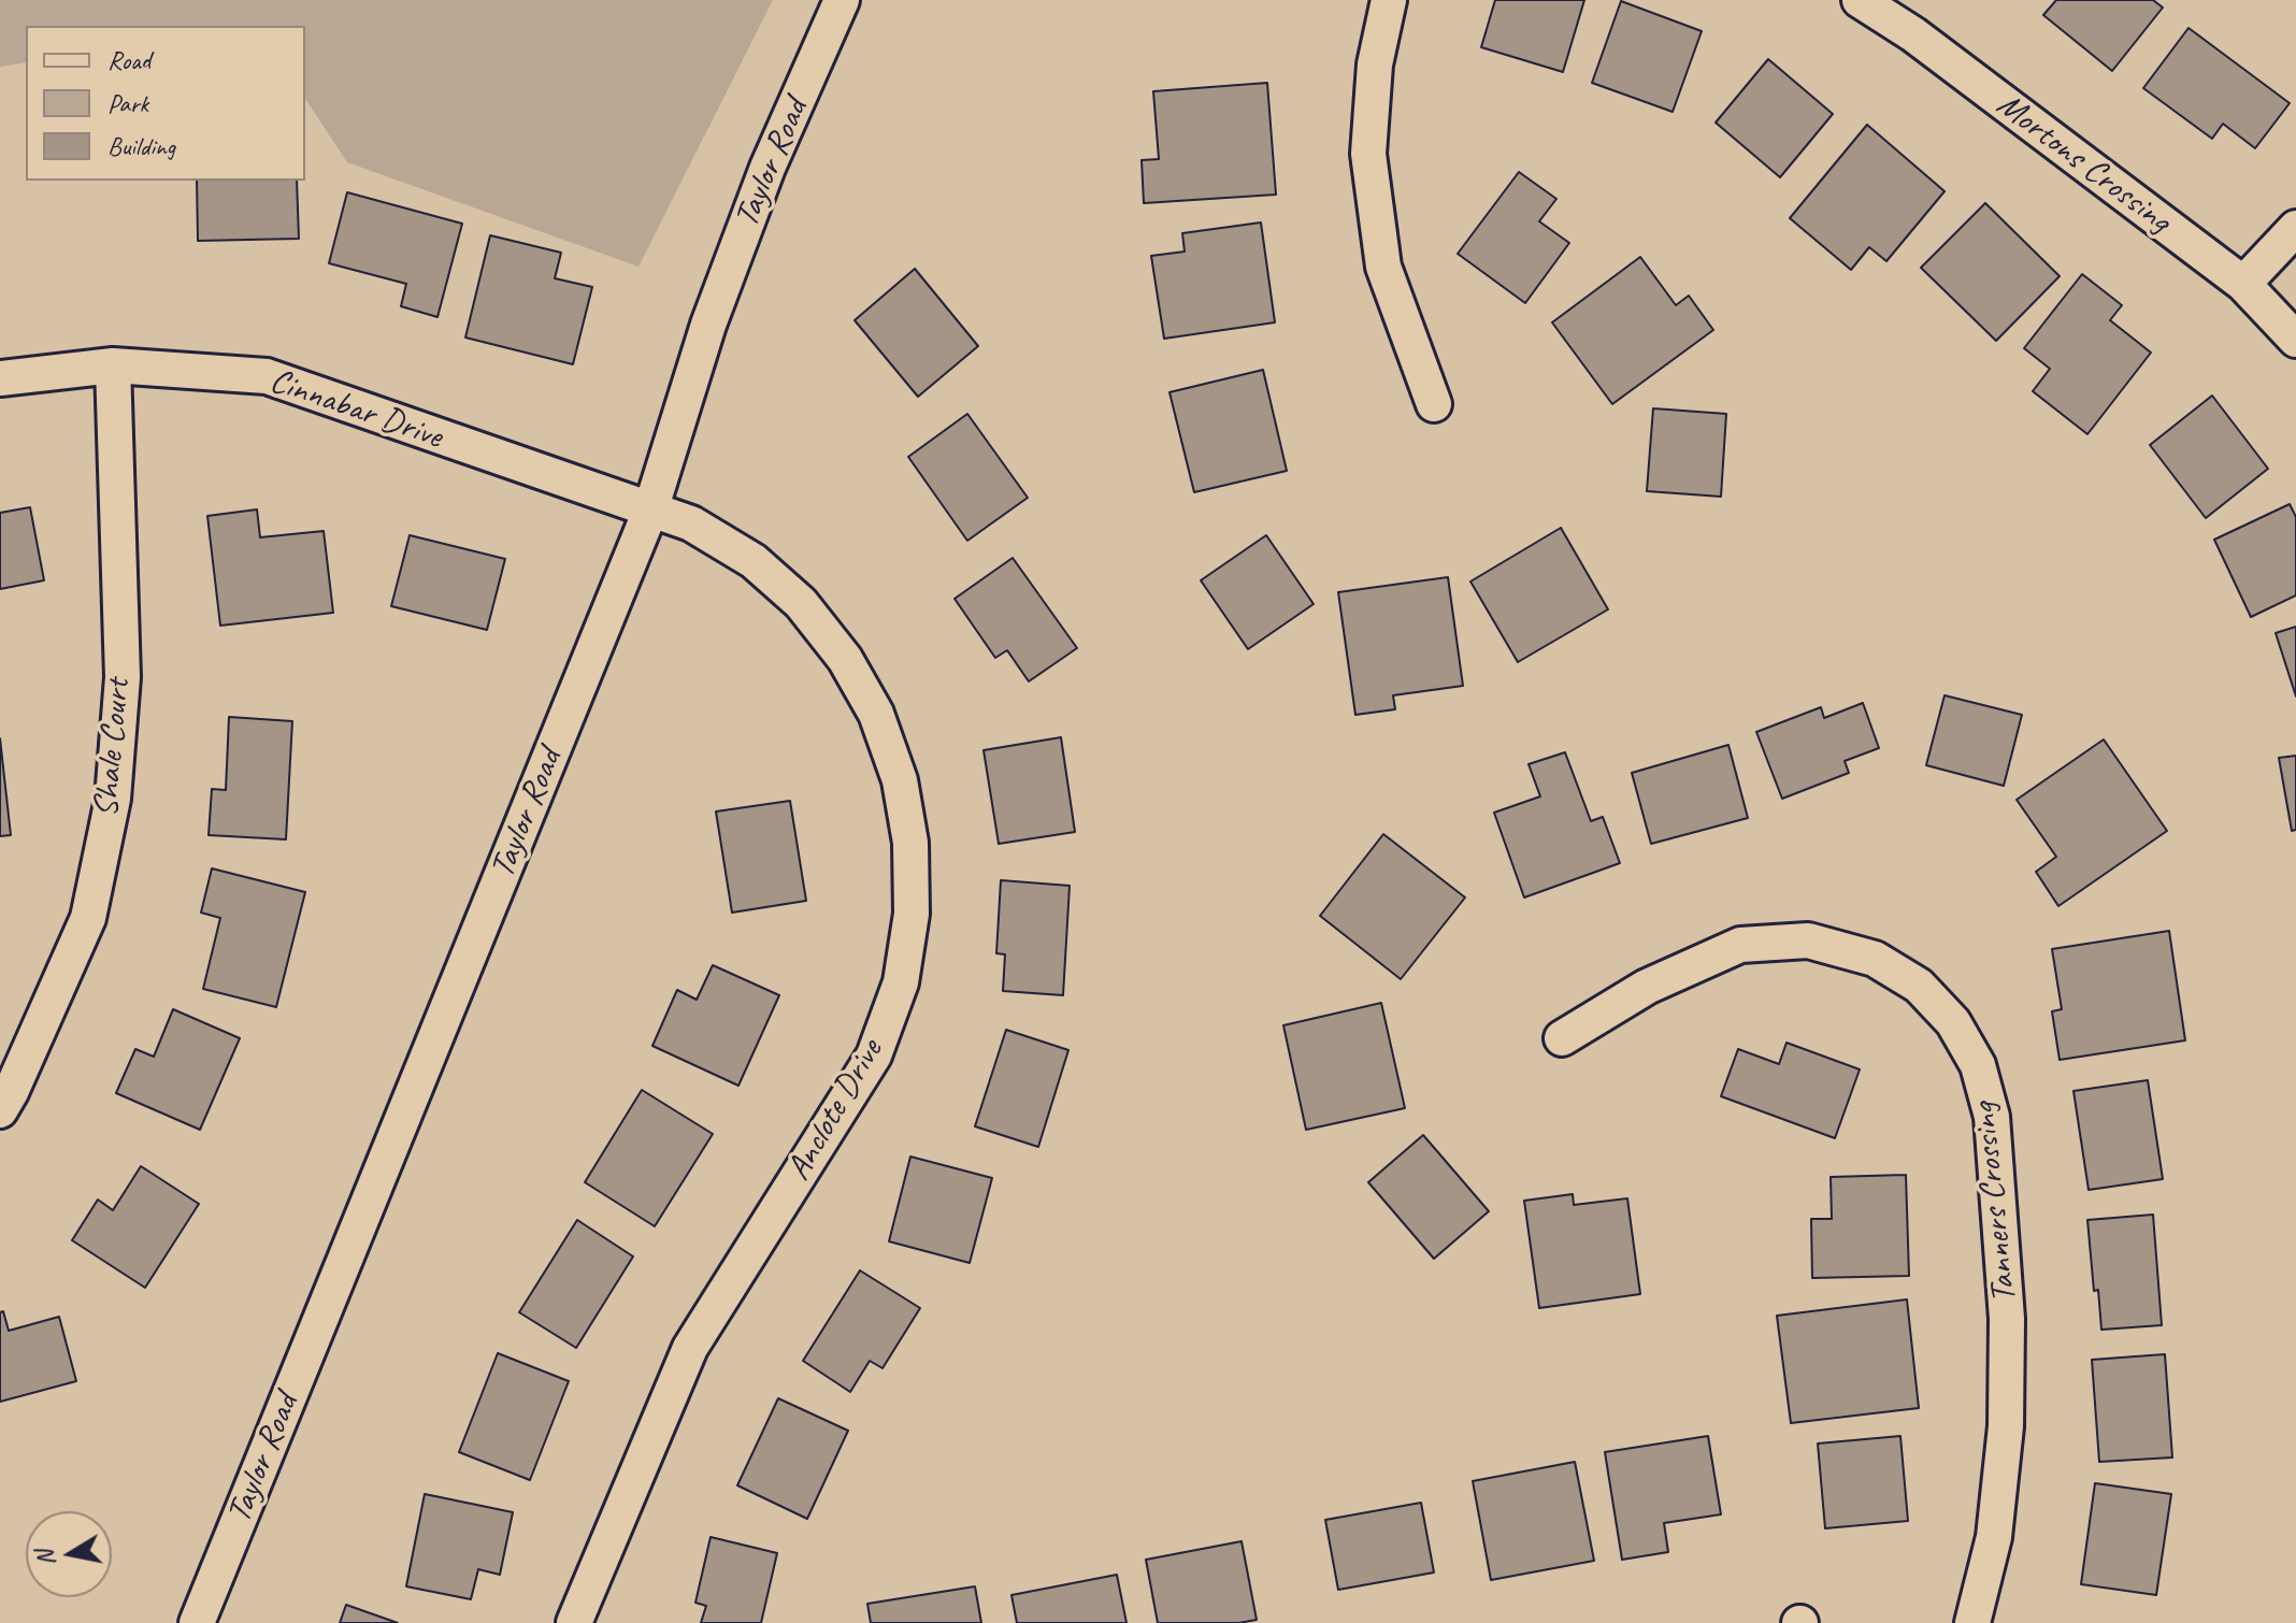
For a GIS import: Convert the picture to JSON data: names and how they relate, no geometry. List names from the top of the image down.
{
  "streets": {
    "street": [
      "Taylor Road",
      "Mortons Crossing",
      "Cinnabar Drive",
      "Shale Court",
      "Anclote Drive",
      "Tanners Crossing"
    ]
  },
  "crossings": [
    ["Taylor Road", "Cinnabar Drive"],
    ["Taylor Road", "Anclote Drive"],
    ["Cinnabar Drive", "Shale Court"],
    ["Cinnabar Drive", "Anclote Drive"]
  ],
  "legend": ["Road", "Park", "Building"],
  "north": "left"
}
